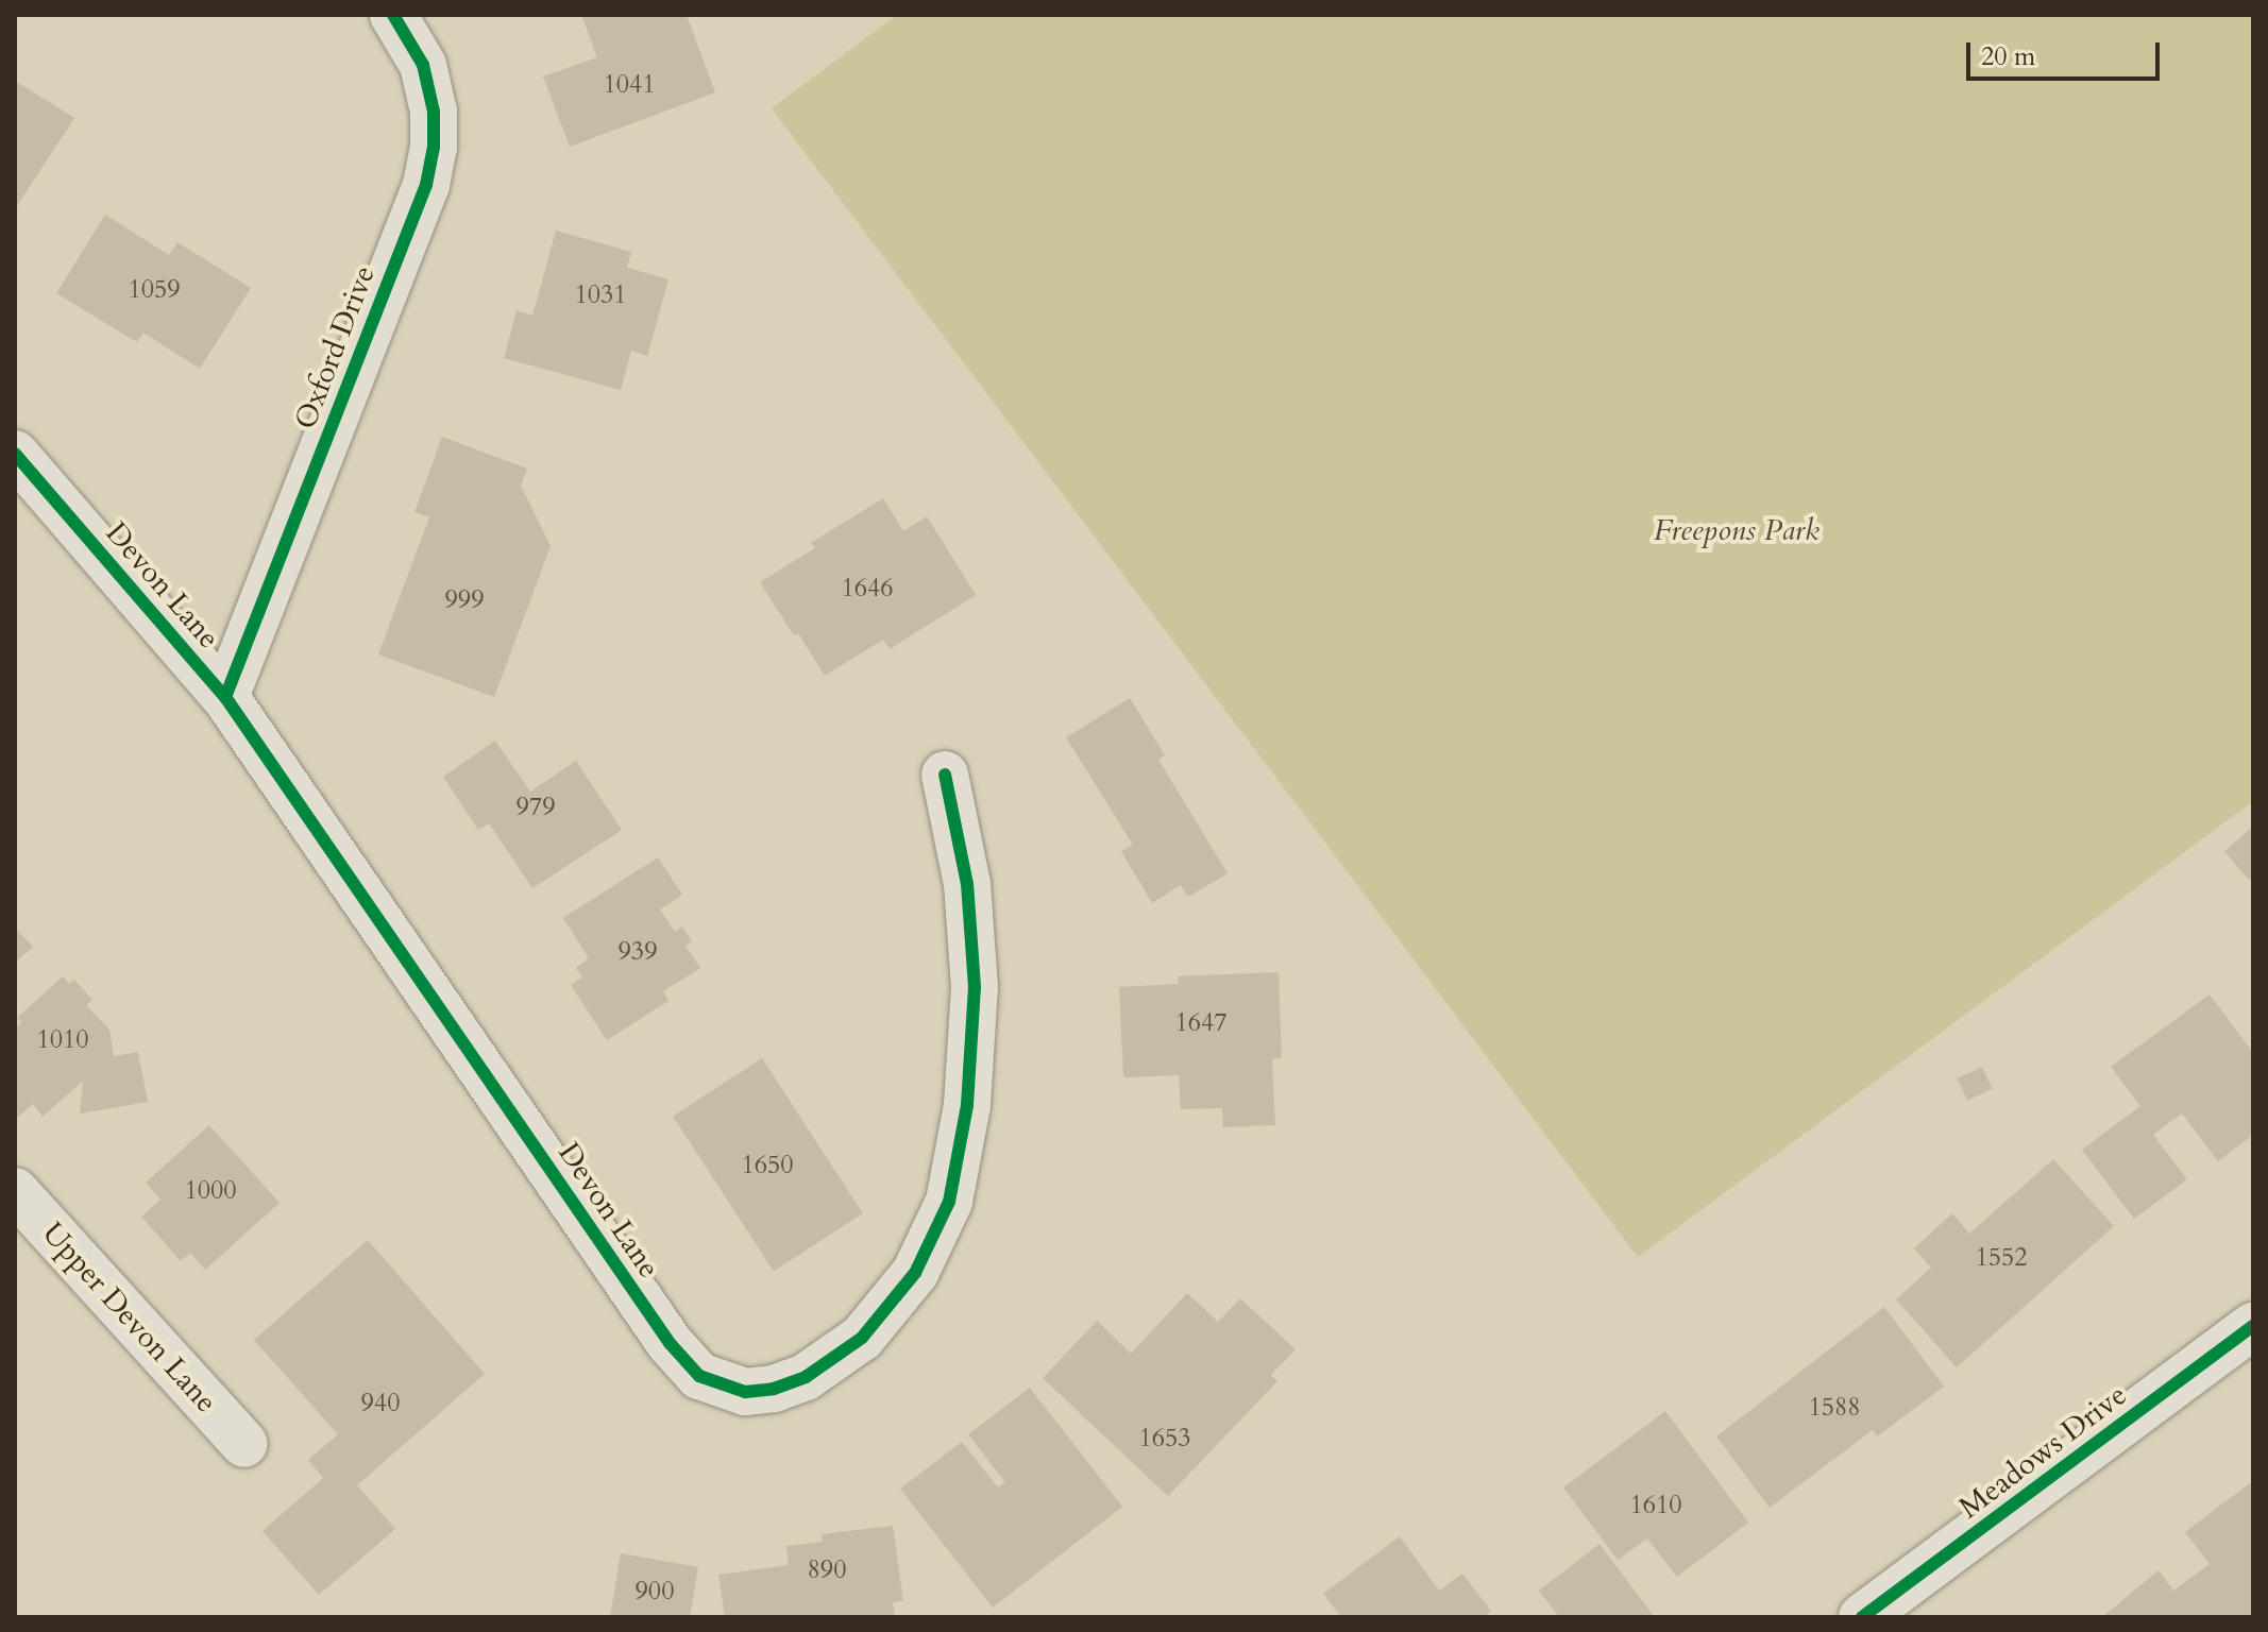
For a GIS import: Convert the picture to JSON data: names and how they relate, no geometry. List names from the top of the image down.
{
  "streets": {
    "street": [
      "Oxford Drive",
      "Devon Lane",
      "Upper Devon Lane",
      "Meadows Drive"
    ]
  },
  "crossings": [
    ["Oxford Drive", "Devon Lane"]
  ],
  "parks": ["Freepons Park"],
  "house_numbers": [
    "1041",
    "1059",
    "1031",
    "1646",
    "999",
    "979",
    "939",
    "1647",
    "1010",
    "1650",
    "1000",
    "1552",
    "940",
    "1588",
    "1653",
    "1610",
    "890",
    "900"
  ],
  "scale_bar": "20 m"
}
